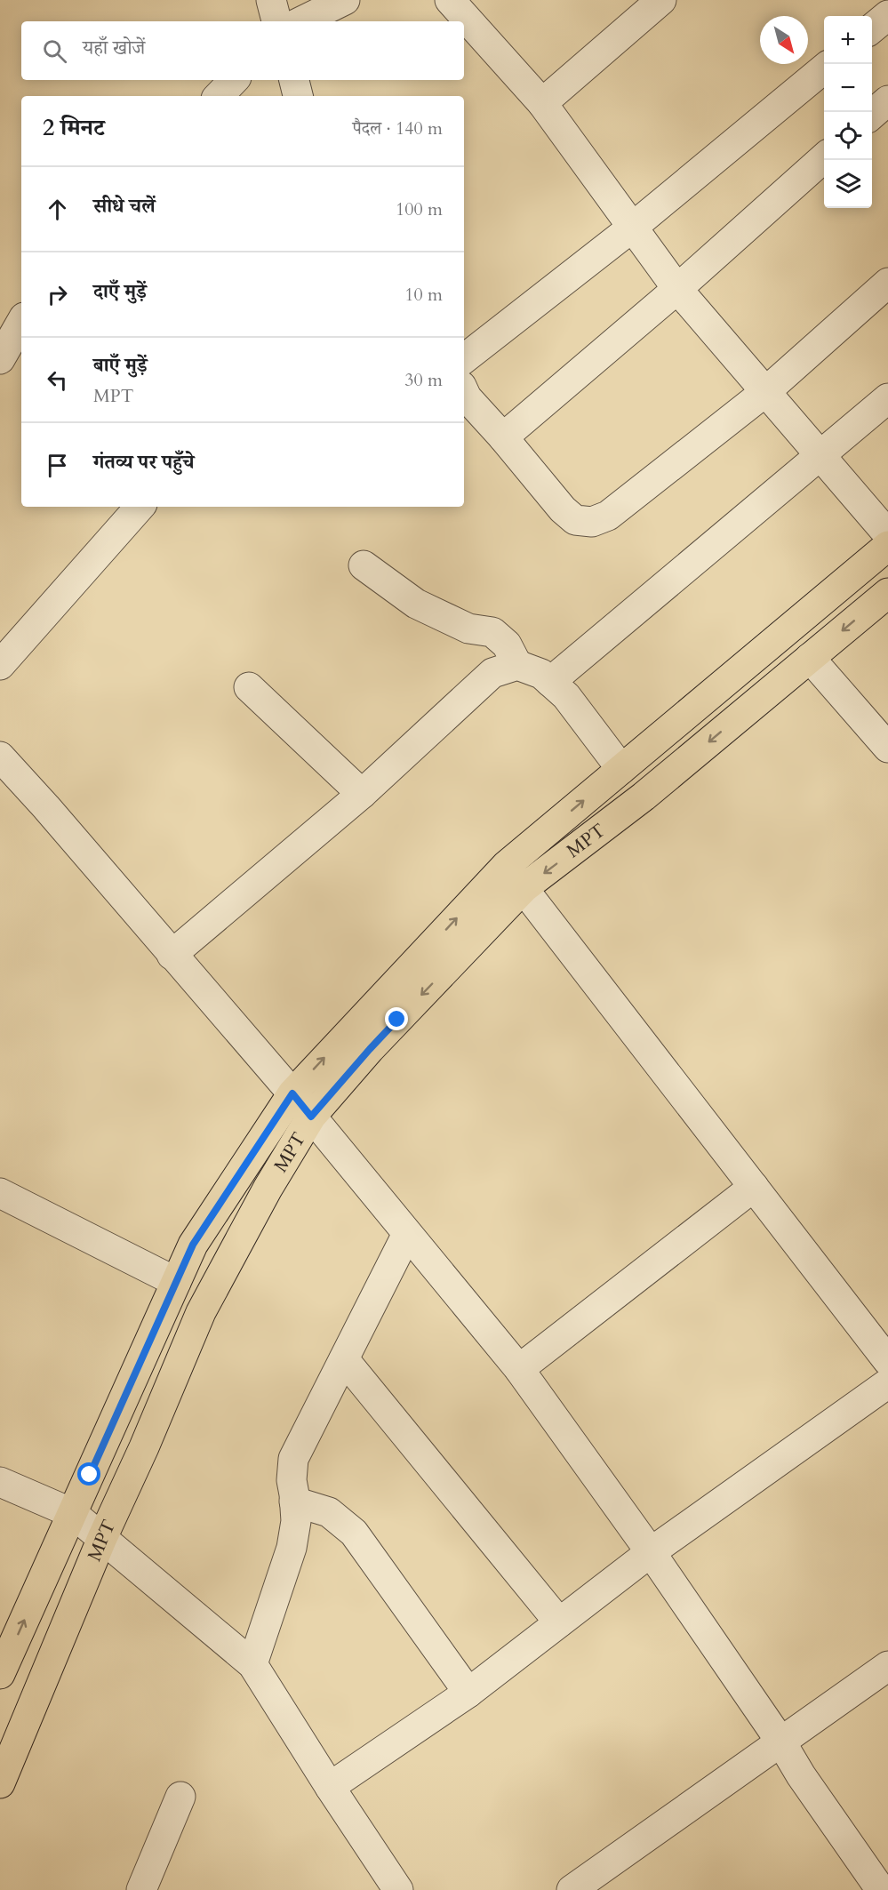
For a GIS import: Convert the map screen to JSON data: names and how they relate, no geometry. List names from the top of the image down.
{
  "streets": {
    "main road": ["MPT"]
  },
  "north": "bottom right",
  "page": {
    "map_buttons": ["+", "−"],
    "search": "यहाँ खोजें",
    "heading": ["2 मिनट", "पैदल · 140 m"],
    "list": [
      ["सीधे चलें", "100 m"],
      ["दाएँ मुड़ें", "10 m"],
      ["बाएँ मुड़ें", "MPT", "30 m"],
      "गंतव्य पर पहुँचे"
    ]
  }
}
